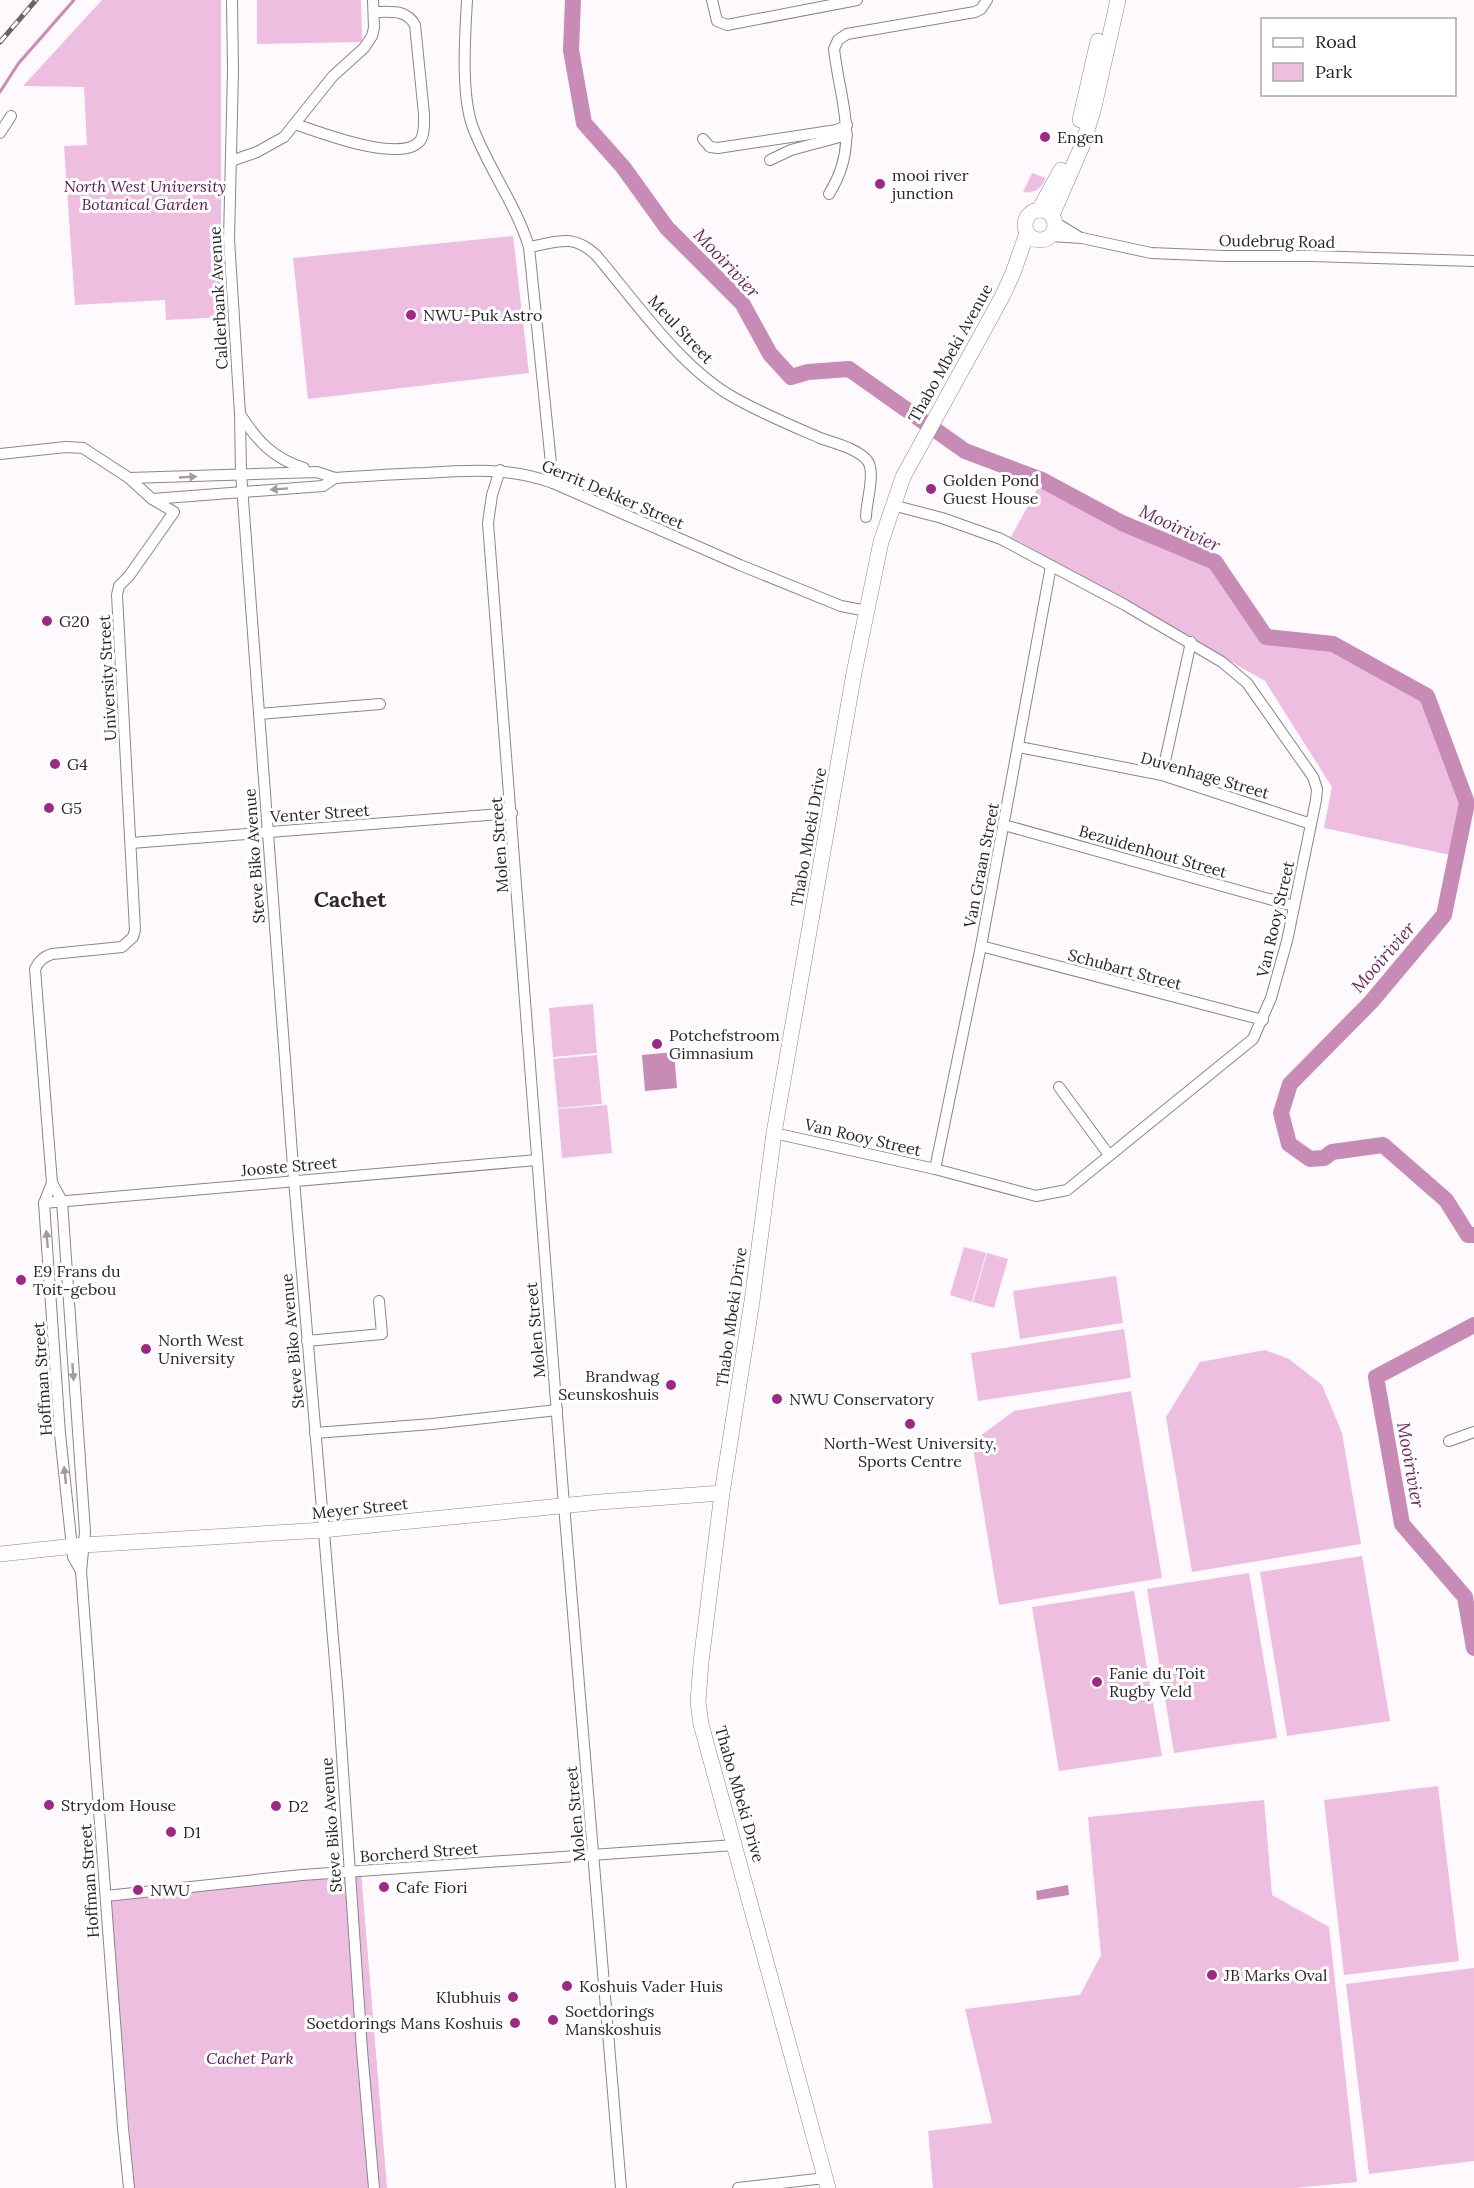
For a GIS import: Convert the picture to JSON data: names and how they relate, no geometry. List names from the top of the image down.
{
  "streets": {
    "main road": ["Thabo Mbeki Avenue", "Thabo Mbeki Drive", "Meyer Street"],
    "street": [
      "Oudebrug Road",
      "Calderbank Avenue",
      "Meul Street",
      "Gerrit Dekker Street",
      "University Street",
      "Duvenhage Street",
      "Venter Street",
      "Molen Street",
      "Bezuidenhout Street",
      "Steve Biko Avenue",
      "Van Graan Street",
      "Van Rooy Street",
      "Schubart Street",
      "Jooste Street",
      "Hoffman Street",
      "Borcherd Street"
    ]
  },
  "crossings": [
    ["Oudebrug Road", "Thabo Mbeki Avenue"],
    ["Calderbank Avenue", "Gerrit Dekker Street"],
    ["Calderbank Avenue", "Steve Biko Avenue"],
    ["Thabo Mbeki Avenue", "Thabo Mbeki Drive"],
    ["Gerrit Dekker Street", "University Street"],
    ["Gerrit Dekker Street", "Thabo Mbeki Drive"],
    ["Gerrit Dekker Street", "Molen Street"],
    ["Gerrit Dekker Street", "Steve Biko Avenue"],
    ["University Street", "Venter Street"],
    ["University Street", "Hoffman Street"],
    ["Duvenhage Street", "Van Graan Street"],
    ["Duvenhage Street", "Van Rooy Street"],
    ["Venter Street", "Molen Street"],
    ["Venter Street", "Steve Biko Avenue"],
    ["Thabo Mbeki Drive", "Van Rooy Street"],
    ["Thabo Mbeki Drive", "Meyer Street"],
    ["Thabo Mbeki Drive", "Borcherd Street"],
    ["Molen Street", "Jooste Street"],
    ["Molen Street", "Meyer Street"],
    ["Molen Street", "Borcherd Street"],
    ["Bezuidenhout Street", "Van Graan Street"],
    ["Bezuidenhout Street", "Van Rooy Street"],
    ["Steve Biko Avenue", "Jooste Street"],
    ["Steve Biko Avenue", "Meyer Street"],
    ["Steve Biko Avenue", "Borcherd Street"],
    ["Van Graan Street", "Van Rooy Street"],
    ["Van Graan Street", "Schubart Street"],
    ["Van Rooy Street", "Schubart Street"],
    ["Jooste Street", "Hoffman Street"],
    ["Hoffman Street", "Meyer Street"],
    ["Hoffman Street", "Borcherd Street"]
  ],
  "districts": ["Cachet"],
  "water": ["Mooirivier"],
  "parks": ["North West University Botanical Garden", "Cachet Park"],
  "places": [
    "Engen",
    "mooi river junction",
    "NWU-Puk Astro",
    "Golden Pond Guest House",
    "G20",
    "G4",
    "G5",
    "Potchefstroom Gimnasium",
    "E9 Frans du Toit-gebou",
    "North West University",
    "Brandwag Seunskoshuis",
    "NWU Conservatory",
    "North-West University, Sports Centre",
    "Fanie du Toit Rugby Veld",
    "Strydom House",
    "D2",
    "D1",
    "Cafe Fiori",
    "NWU",
    "JB Marks Oval",
    "Koshuis Vader Huis",
    "Klubhuis",
    "Soetdorings Manskoshuis",
    "Soetdorings Mans Koshuis"
  ],
  "legend": ["Road", "Park"]
}
